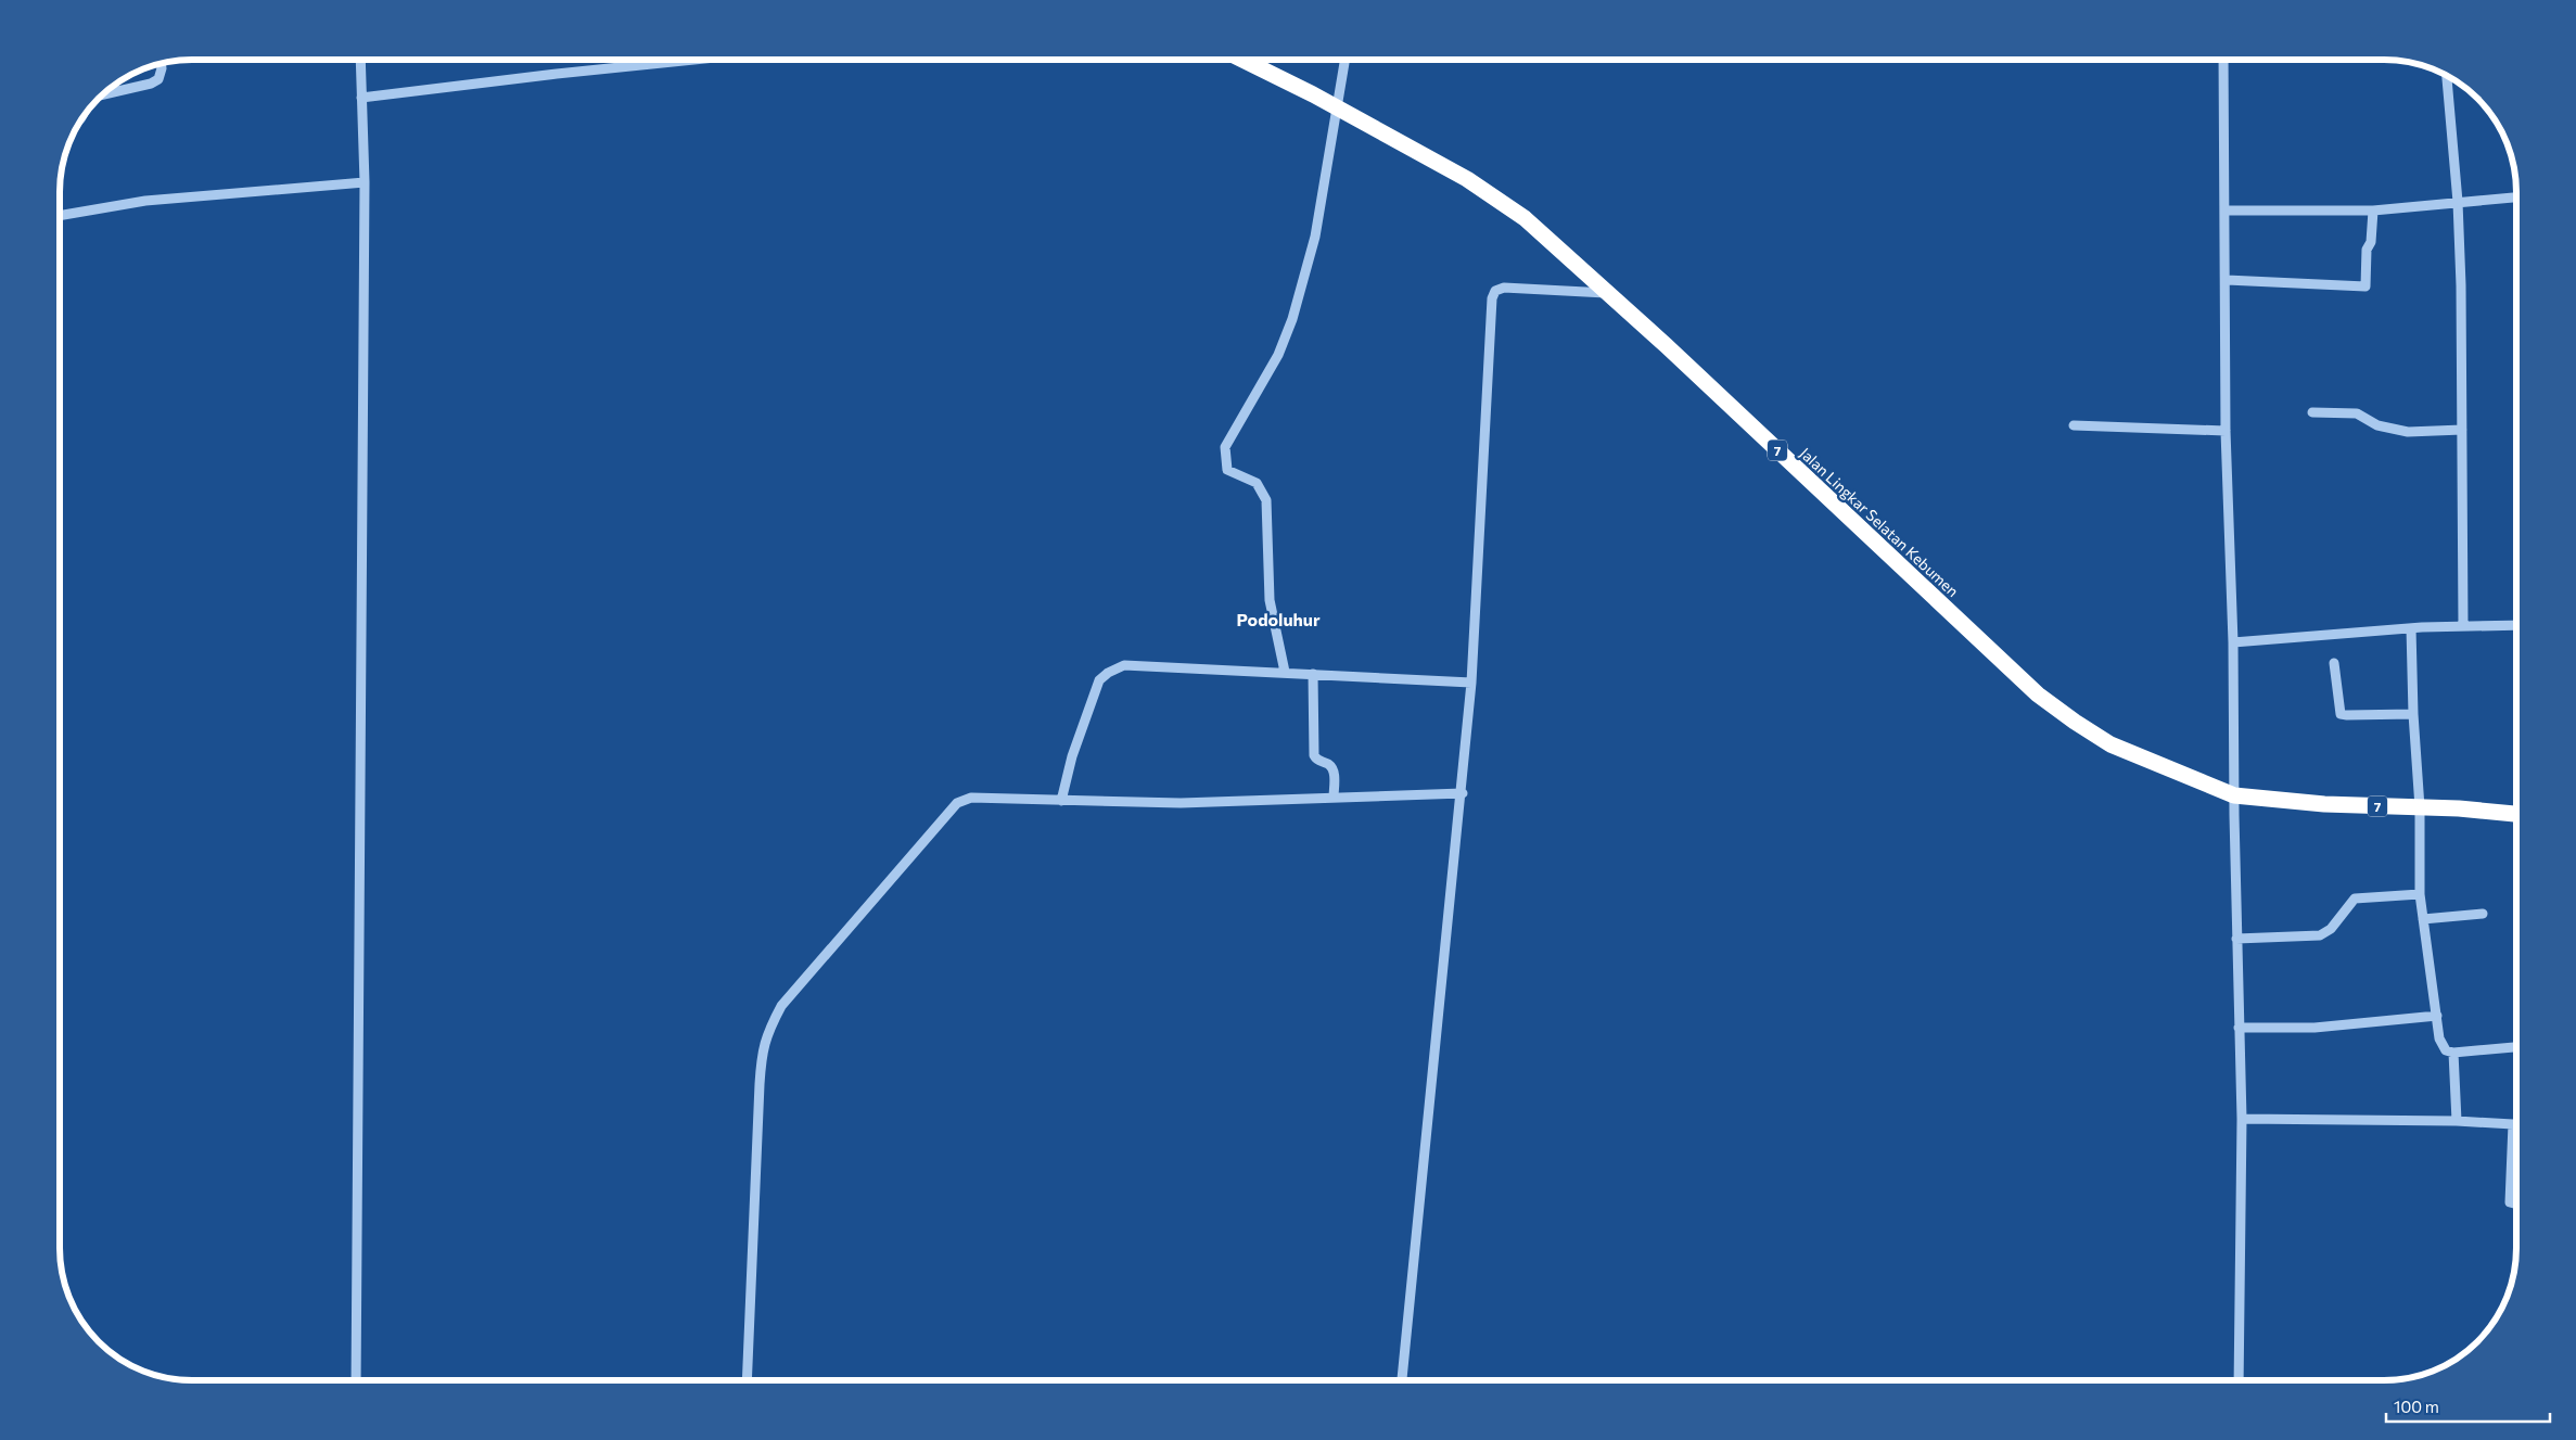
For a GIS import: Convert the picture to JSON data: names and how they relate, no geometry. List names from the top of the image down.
{
  "streets": {
    "highway": ["7", "Jalan Lingkar Selatan Kebumen"]
  },
  "districts": ["Podoluhur"],
  "scale_bar": "100 m"
}
